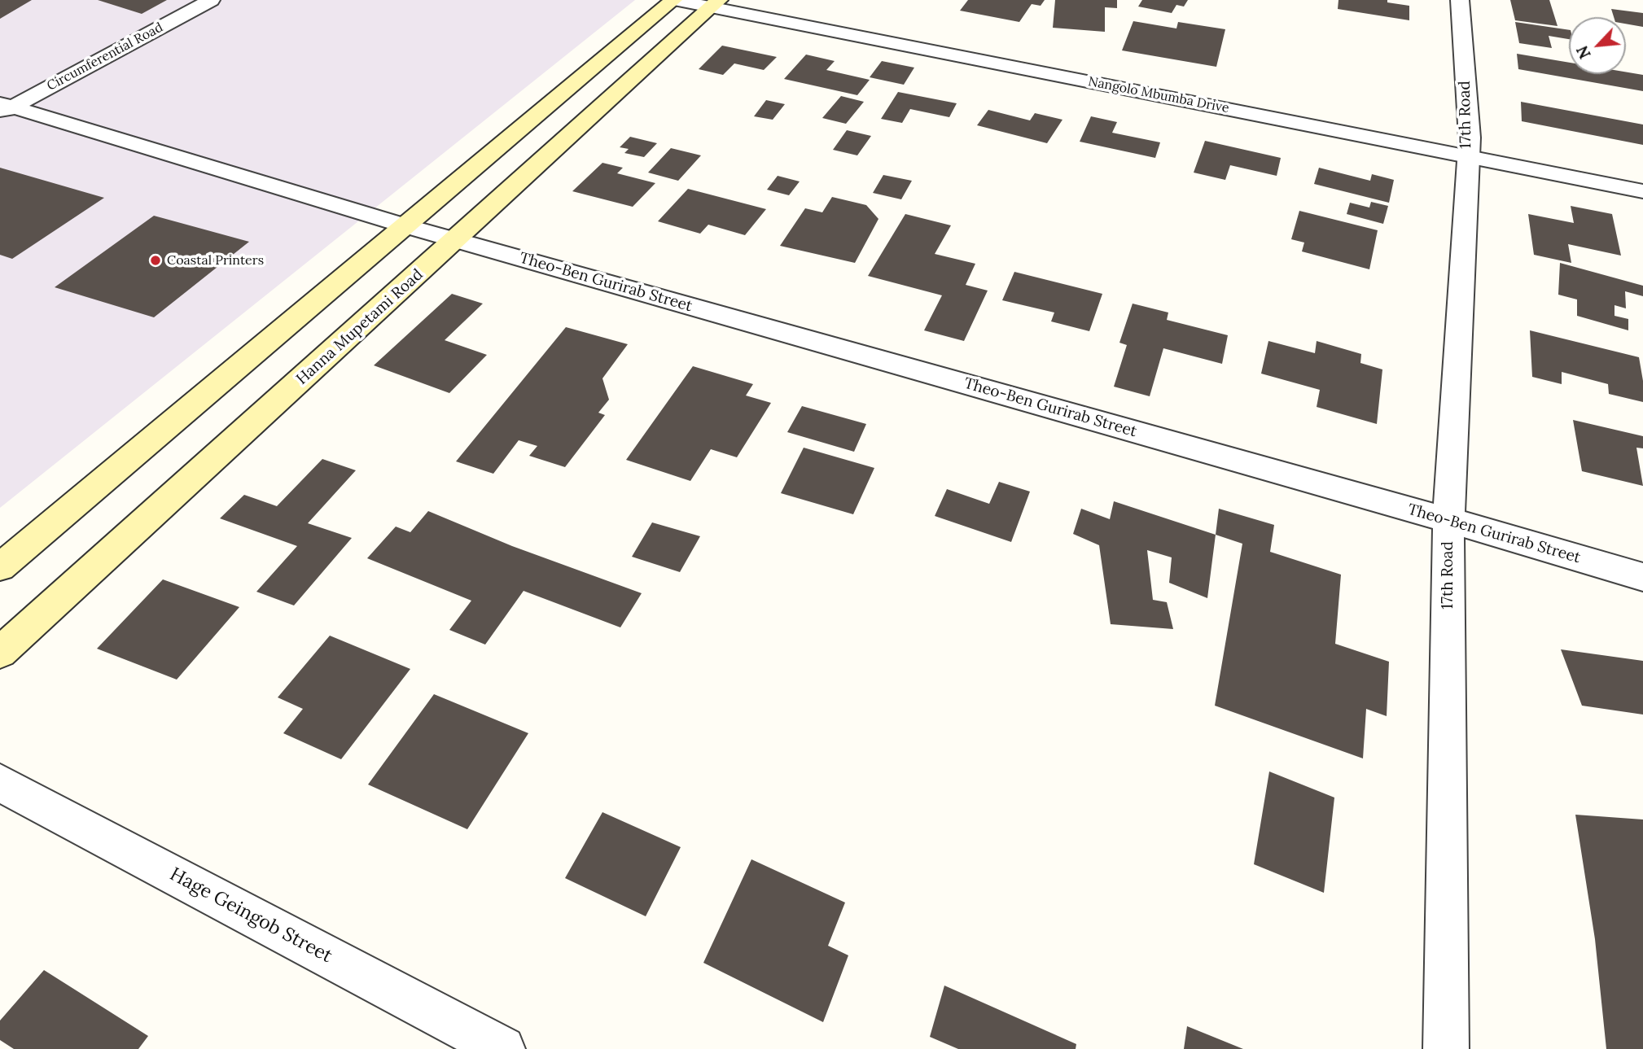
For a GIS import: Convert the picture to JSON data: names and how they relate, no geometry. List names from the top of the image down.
{
  "streets": {
    "main road": ["Hanna Mupetami Road"],
    "street": [
      "Circumferential Road",
      "Nangolo Mbumba Drive",
      "17th Road",
      "Theo-Ben Gurirab Street",
      "Hage Geingob Street"
    ]
  },
  "crossings": [
    ["Circumferential Road", "Theo-Ben Gurirab Street"],
    ["Nangolo Mbumba Drive", "17th Road"],
    ["Nangolo Mbumba Drive", "Hanna Mupetami Road"],
    ["17th Road", "Theo-Ben Gurirab Street"],
    ["Theo-Ben Gurirab Street", "Hanna Mupetami Road"]
  ],
  "places": ["Coastal Printers"],
  "north": "bottom left"
}
